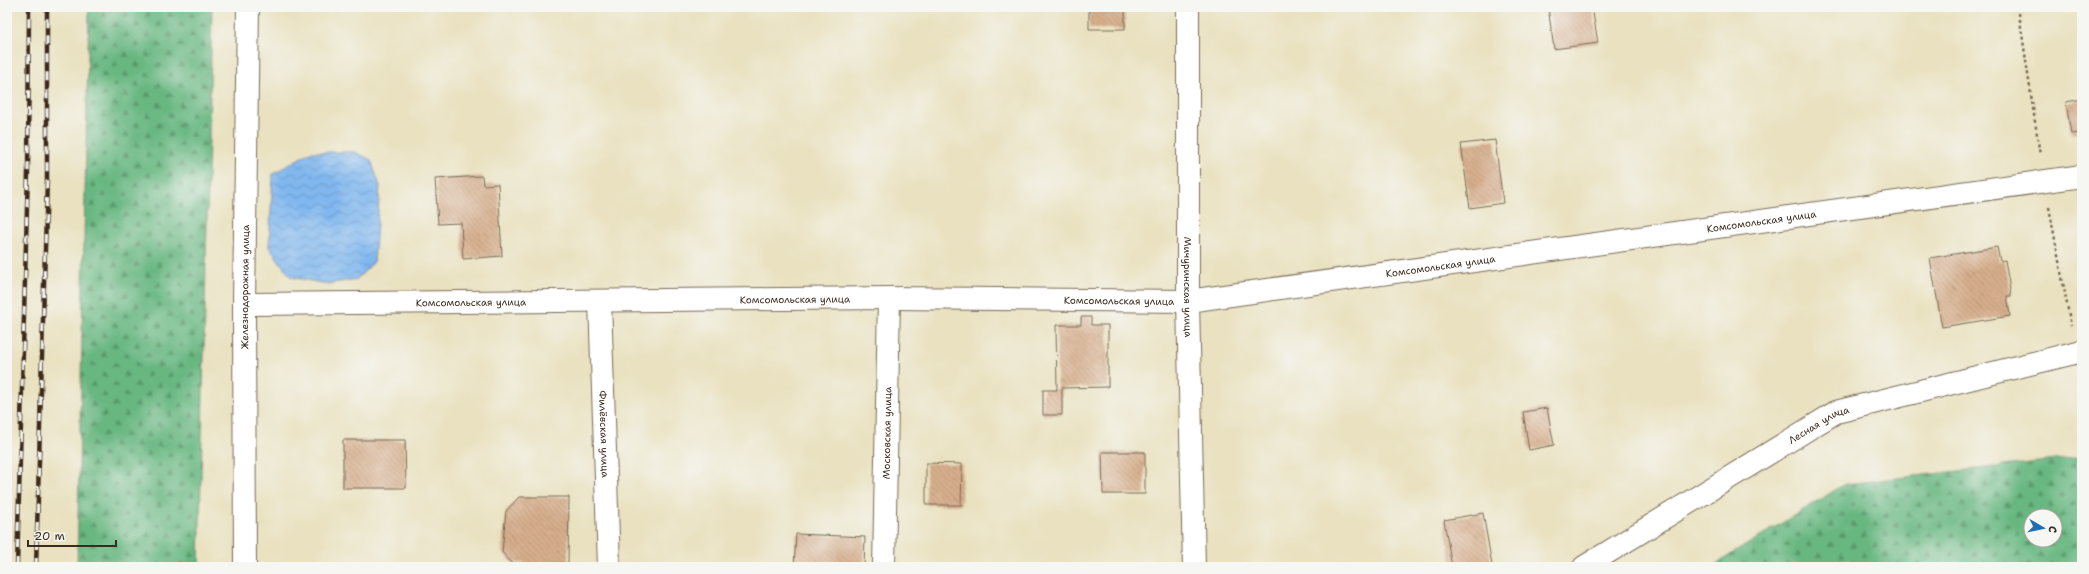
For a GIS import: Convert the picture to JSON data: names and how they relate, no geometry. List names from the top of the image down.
{
  "streets": {
    "street": [
      "Комсомольская улица",
      "Железнодорожная улица",
      "Мичуринская улица",
      "Лесная улица",
      "Московская улица",
      "Филёвская улица"
    ]
  },
  "crossings": [
    ["Комсомольская улица", "Железнодорожная улица"],
    ["Комсомольская улица", "Мичуринская улица"],
    ["Комсомольская улица", "Московская улица"],
    ["Комсомольская улица", "Филёвская улица"]
  ],
  "scale_bar": "20 m",
  "north": "right"
}
